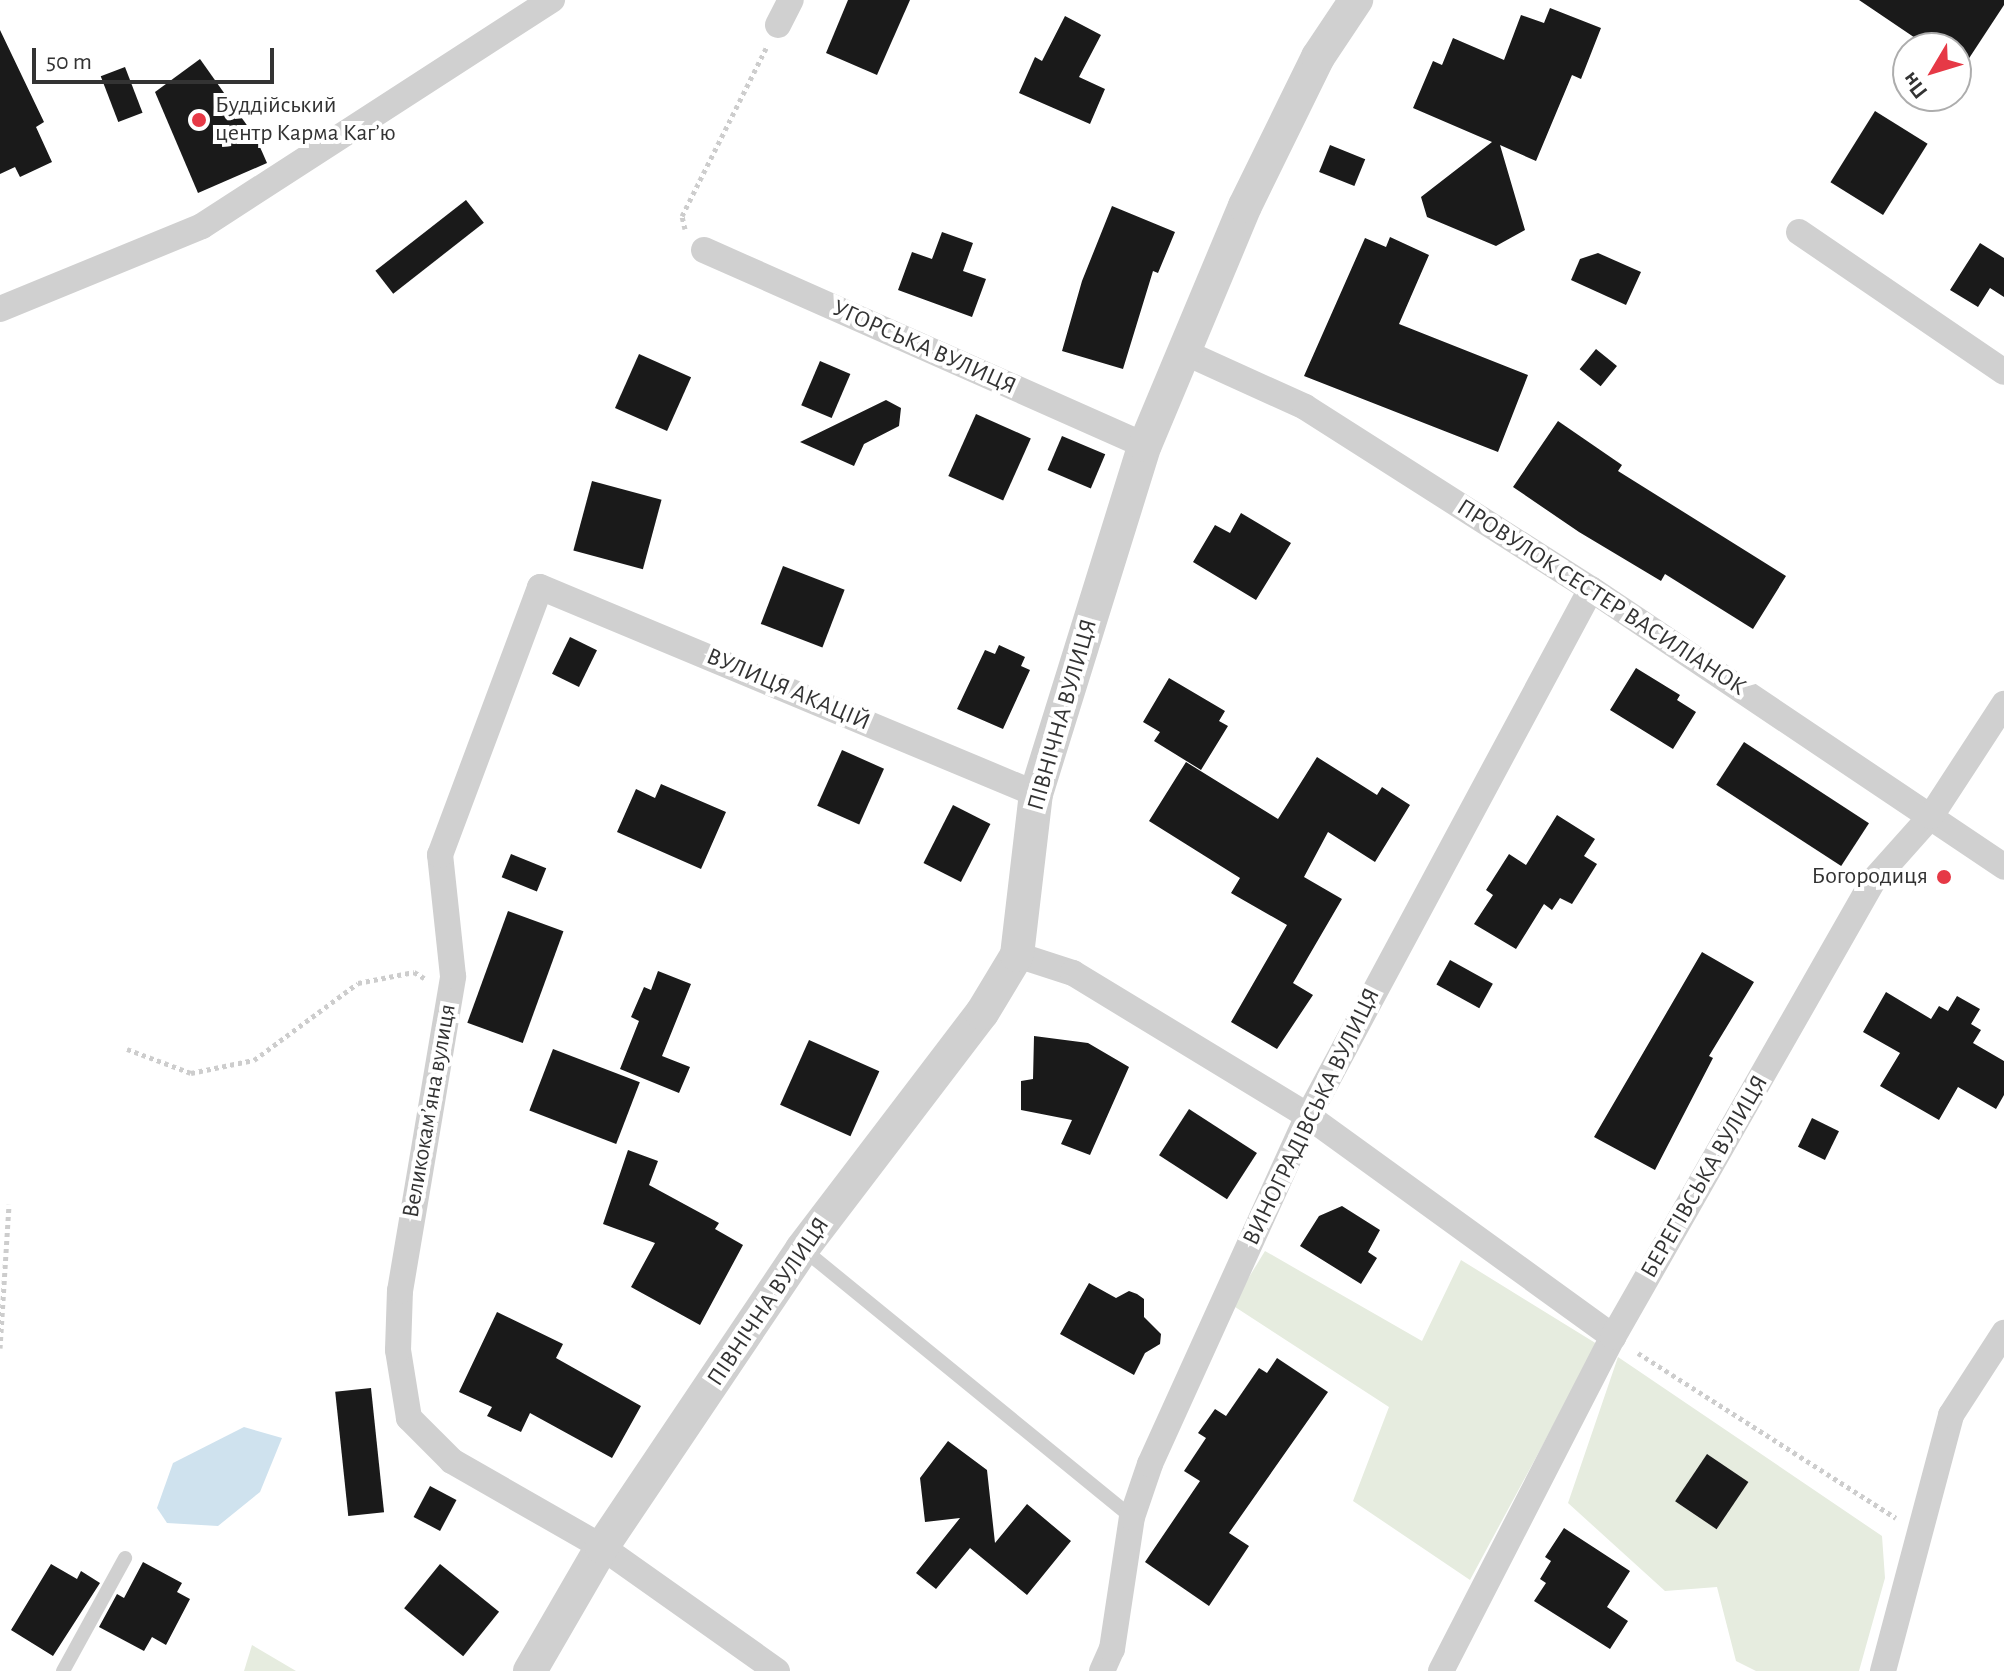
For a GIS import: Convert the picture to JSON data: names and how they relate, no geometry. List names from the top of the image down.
{
  "streets": {
    "street": [
      "УГОРСЬКА ВУЛИЦЯ",
      "ПРОВУЛОК СЕСТЕР ВАСИЛІАНОК",
      "ВУЛИЦЯ АКАЦІЙ",
      "ПІВНІЧНА ВУЛИЦЯ",
      "Великокамʼяна вулиця",
      "ВИНОГРАДІВСЬКА ВУЛИЦЯ",
      "БЕРЕГІВСЬКА ВУЛИЦЯ"
    ]
  },
  "crossings": [
    ["УГОРСЬКА ВУЛИЦЯ", "ПІВНІЧНА ВУЛИЦЯ"],
    ["ПРОВУЛОК СЕСТЕР ВАСИЛІАНОК", "ПІВНІЧНА ВУЛИЦЯ"],
    ["ПРОВУЛОК СЕСТЕР ВАСИЛІАНОК", "ВИНОГРАДІВСЬКА ВУЛИЦЯ"],
    ["ПРОВУЛОК СЕСТЕР ВАСИЛІАНОК", "БЕРЕГІВСЬКА ВУЛИЦЯ"],
    ["ВУЛИЦЯ АКАЦІЙ", "ПІВНІЧНА ВУЛИЦЯ"],
    ["ВУЛИЦЯ АКАЦІЙ", "Великокамʼяна вулиця"],
    ["ПІВНІЧНА ВУЛИЦЯ", "Великокамʼяна вулиця"]
  ],
  "places": ["Буддійський центр Карма Кагʼю", "Богородиця"],
  "scale_bar": "50 m",
  "north": "bottom left"
}
